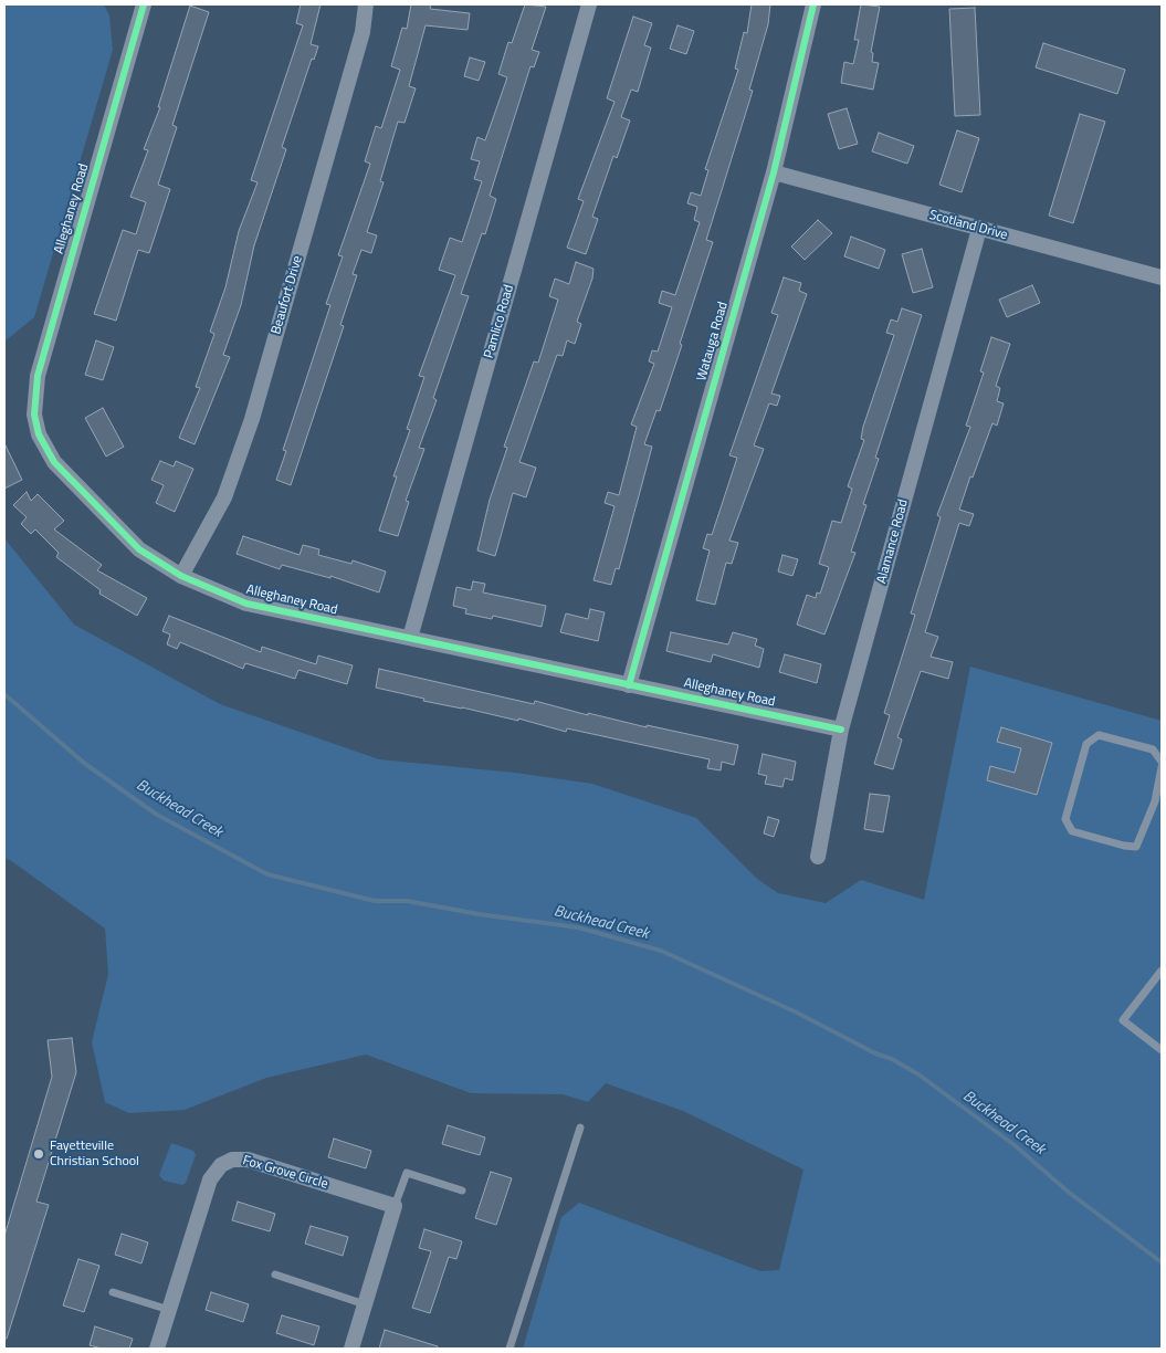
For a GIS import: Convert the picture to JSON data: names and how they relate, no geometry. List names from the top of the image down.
{
  "streets": {
    "street": [
      "Alleghaney Road",
      "Scotland Drive",
      "Beaufort Drive",
      "Pamlico Road",
      "Watauga Road",
      "Alamance Road",
      "Fox Grove Circle"
    ]
  },
  "crossings": [
    ["Alleghaney Road", "Beaufort Drive"],
    ["Alleghaney Road", "Pamlico Road"],
    ["Alleghaney Road", "Watauga Road"],
    ["Alleghaney Road", "Alamance Road"],
    ["Scotland Drive", "Watauga Road"],
    ["Scotland Drive", "Alamance Road"]
  ],
  "water": ["Buckhead Creek"],
  "places": ["Fayetteville Christian School"]
}
